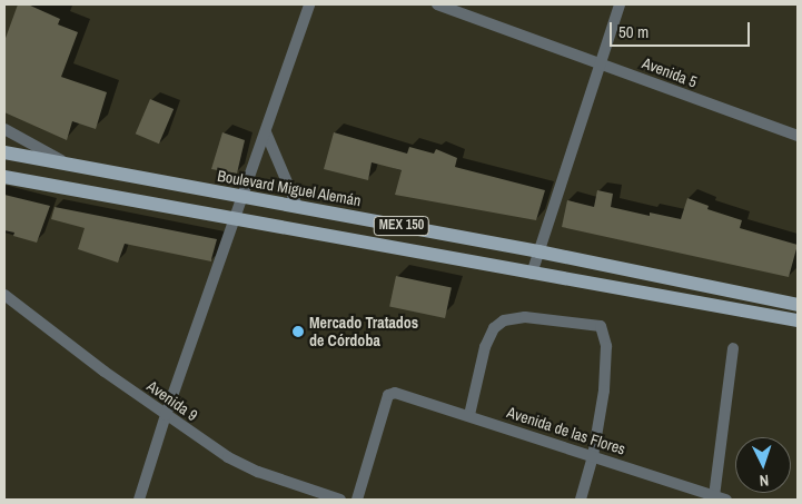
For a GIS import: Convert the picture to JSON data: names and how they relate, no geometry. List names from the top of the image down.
{
  "streets": {
    "main road": ["Boulevard Miguel Alemán", "MEX 150"],
    "street": ["Avenida 5", "Avenida 9", "Avenida de las Flores"]
  },
  "places": ["Mercado Tratados de Córdoba"],
  "scale_bar": "50 m",
  "north": "bottom"
}
